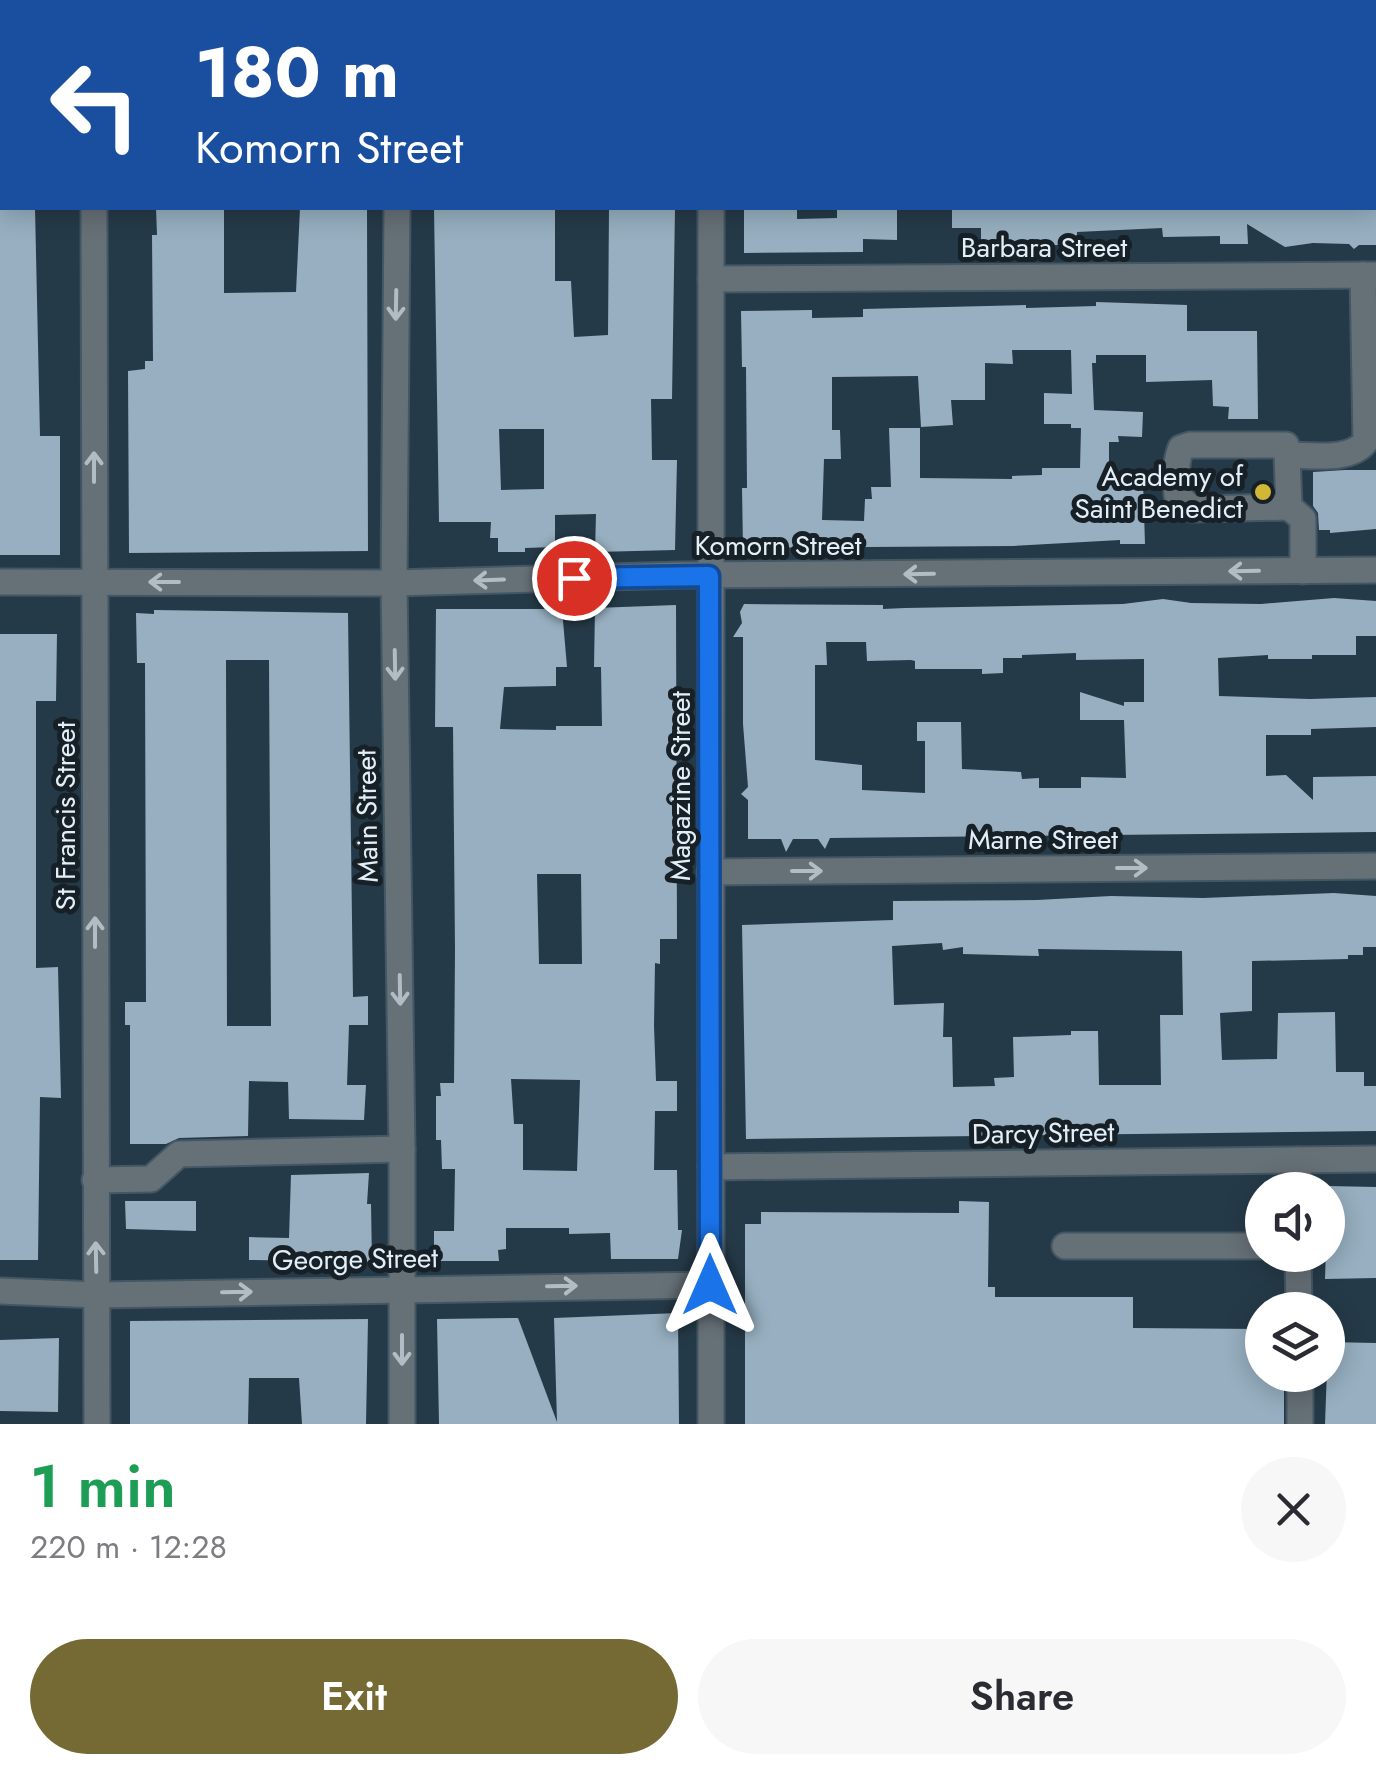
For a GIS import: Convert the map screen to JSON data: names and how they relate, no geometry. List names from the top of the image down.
{
  "streets": {
    "street": [
      "Barbara Street",
      "Komorn Street",
      "Magazine Street",
      "St Francis Street",
      "Main Street",
      "Marne Street",
      "Darcy Street",
      "George Street"
    ]
  },
  "crossings": [
    ["Barbara Street", "Magazine Street"],
    ["Komorn Street", "Magazine Street"],
    ["Komorn Street", "St Francis Street"],
    ["Komorn Street", "Main Street"],
    ["Magazine Street", "Marne Street"],
    ["Magazine Street", "Darcy Street"],
    ["Magazine Street", "George Street"],
    ["St Francis Street", "George Street"],
    ["Main Street", "George Street"]
  ],
  "one_way": [
    "Komorn Street",
    "St Francis Street",
    "Main Street",
    "Marne Street"
  ],
  "places": ["Academy of Saint Benedict"],
  "page": {
    "turn": ["180 m", "Komorn Street"],
    "heading": ["1 min", "220 m · 12:28"],
    "buttons": ["Exit", "Share"]
  }
}
